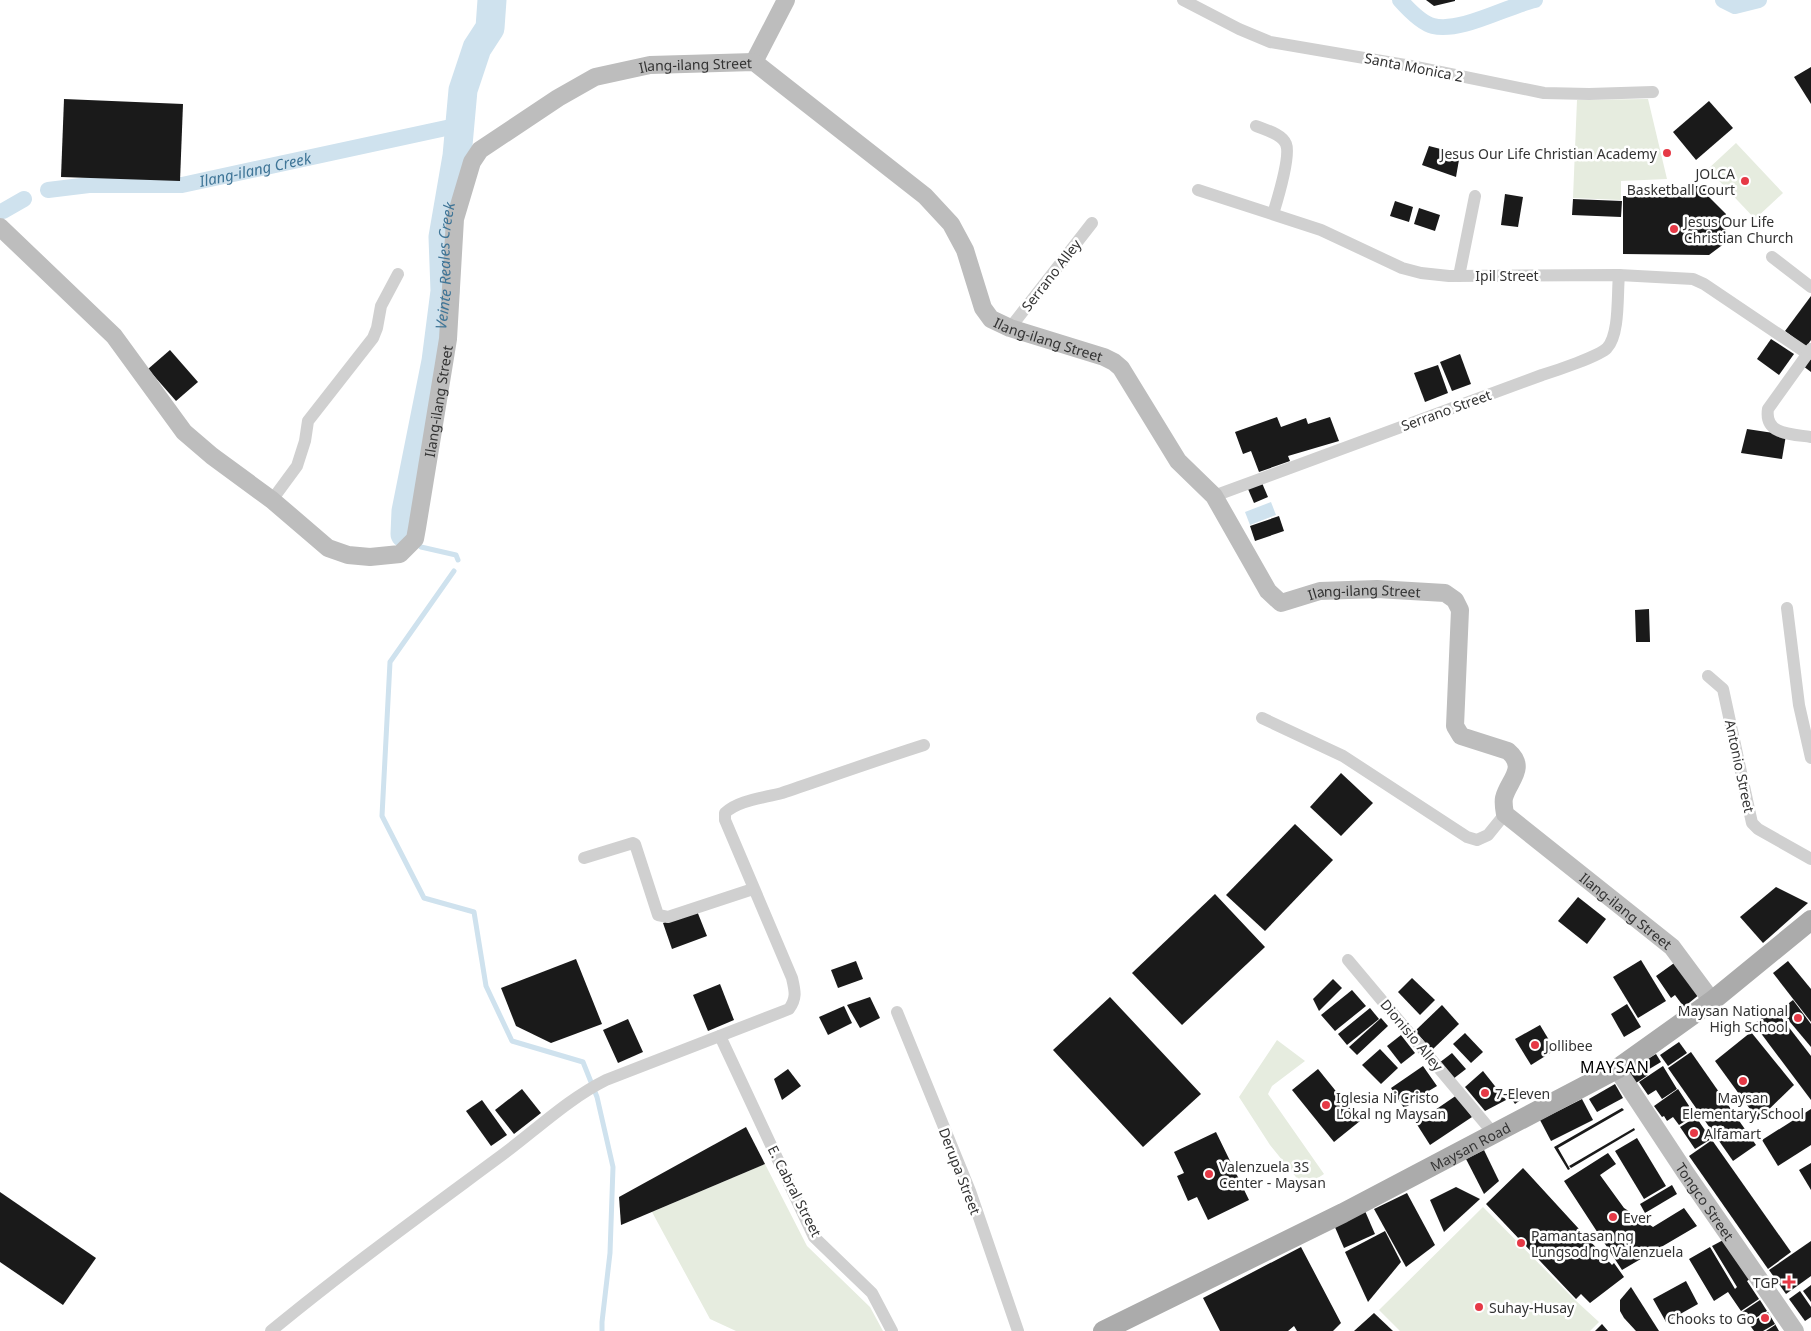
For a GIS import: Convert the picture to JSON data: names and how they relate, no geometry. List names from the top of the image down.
{
  "streets": {
    "main road": ["Maysan Road"],
    "street": [
      "Ilang-ilang Street",
      "Santa Monica 2",
      "Serrano Alley",
      "Ipil Street",
      "Serrano Street",
      "Antonio Street",
      "Dionisio Alley",
      "Derupa Street",
      "E. Cabral Street",
      "Tongco Street"
    ]
  },
  "crossings": [
    ["Ilang-ilang Street", "Serrano Alley"],
    ["Ilang-ilang Street", "Serrano Street"],
    ["Ilang-ilang Street", "Maysan Road"],
    ["Ipil Street", "Serrano Street"],
    ["Dionisio Alley", "Maysan Road"],
    ["Maysan Road", "Tongco Street"]
  ],
  "districts": ["MAYSAN"],
  "water": ["Ilang-ilang Creek", "Veinte Reales Creek"],
  "places": {
    "other": [
      "Jesus Our Life Christian Academy",
      "JOLCA Basketball Court",
      "Jesus Our Life Christian Church",
      "Maysan National High School",
      "Jollibee",
      "Maysan Elementary School",
      "7-Eleven",
      "Iglesia Ni Cristo Lokal ng Maysan",
      "Alfamart",
      "Valenzuela 3S Center - Maysan",
      "Ever",
      "Pamantasan ng Lungsod ng Valenzuela",
      "Suhay-Husay",
      "Chooks to Go"
    ],
    "health": ["TGP"]
  }
}
